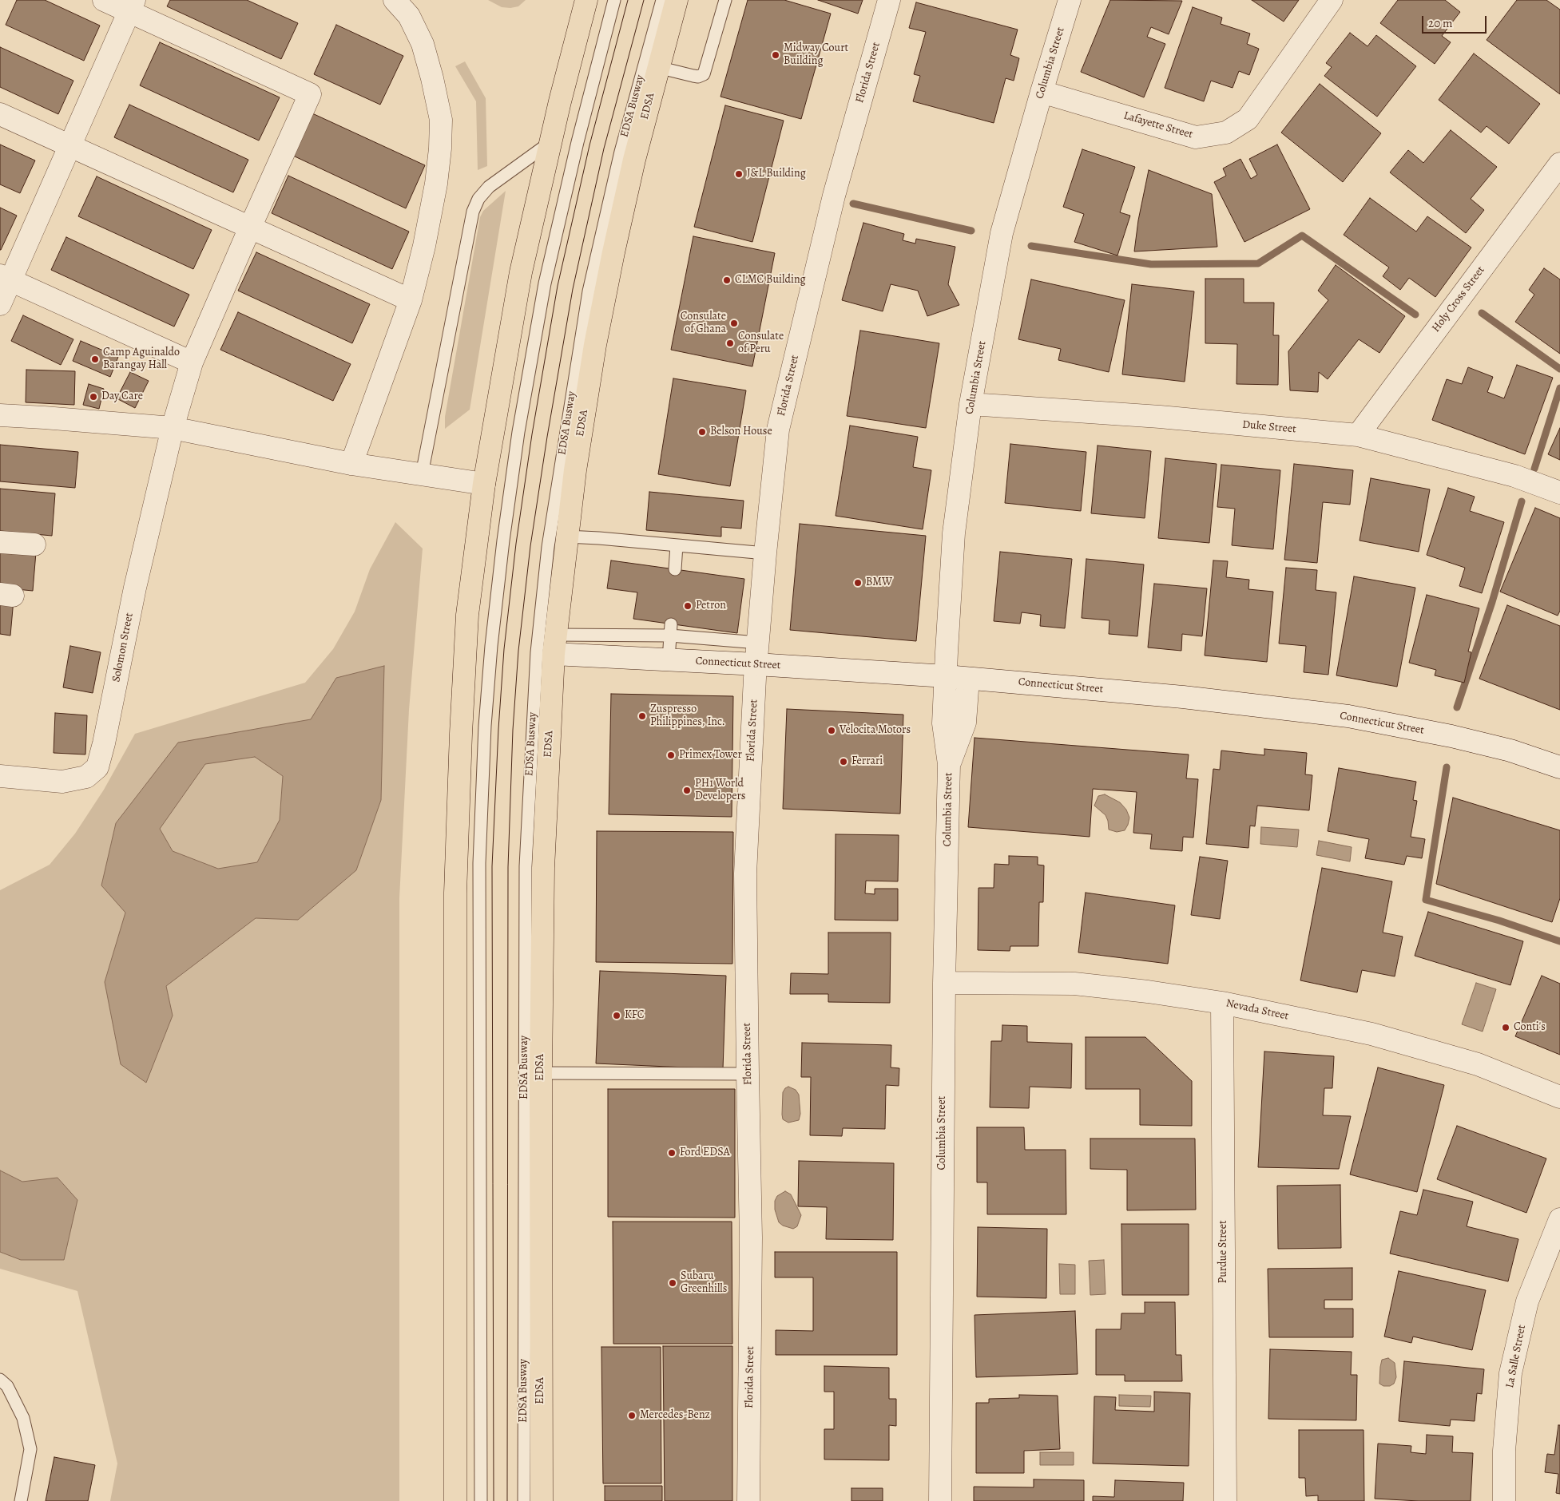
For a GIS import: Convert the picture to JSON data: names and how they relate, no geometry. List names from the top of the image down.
{
  "streets": {
    "highway": ["EDSA"],
    "street": [
      "Columbia Street",
      "Florida Street",
      "Lafayette Street",
      "Holy Cross Street",
      "Duke Street",
      "Solomon Street",
      "Connecticut Street",
      "Nevada Street",
      "Purdue Street",
      "La Salle Street"
    ],
    "lane": ["EDSA Busway"]
  },
  "crossings": [
    ["Columbia Street", "Lafayette Street"],
    ["Columbia Street", "Duke Street"],
    ["Columbia Street", "Connecticut Street"],
    ["Columbia Street", "Nevada Street"],
    ["Florida Street", "Connecticut Street"],
    ["EDSA", "Connecticut Street"],
    ["Holy Cross Street", "Duke Street"],
    ["Nevada Street", "Purdue Street"]
  ],
  "places": [
    "Midway Court Building",
    "J&L Building",
    "CLMC Building",
    "Consulate of Ghana",
    "Consulate of Peru",
    "Camp Aguinaldo Barangay Hall",
    "Day Care",
    "Belson House",
    "BMW",
    "Petron",
    "Zuspresso Philippines, Inc.",
    "Velocita Motors",
    "Primex Tower",
    "Ferrari",
    "PH1 World Developers",
    "KFC",
    "Conti's",
    "Ford EDSA",
    "Subaru Greenhills",
    "Mercedes-Benz"
  ],
  "scale_bar": "20 m"
}
